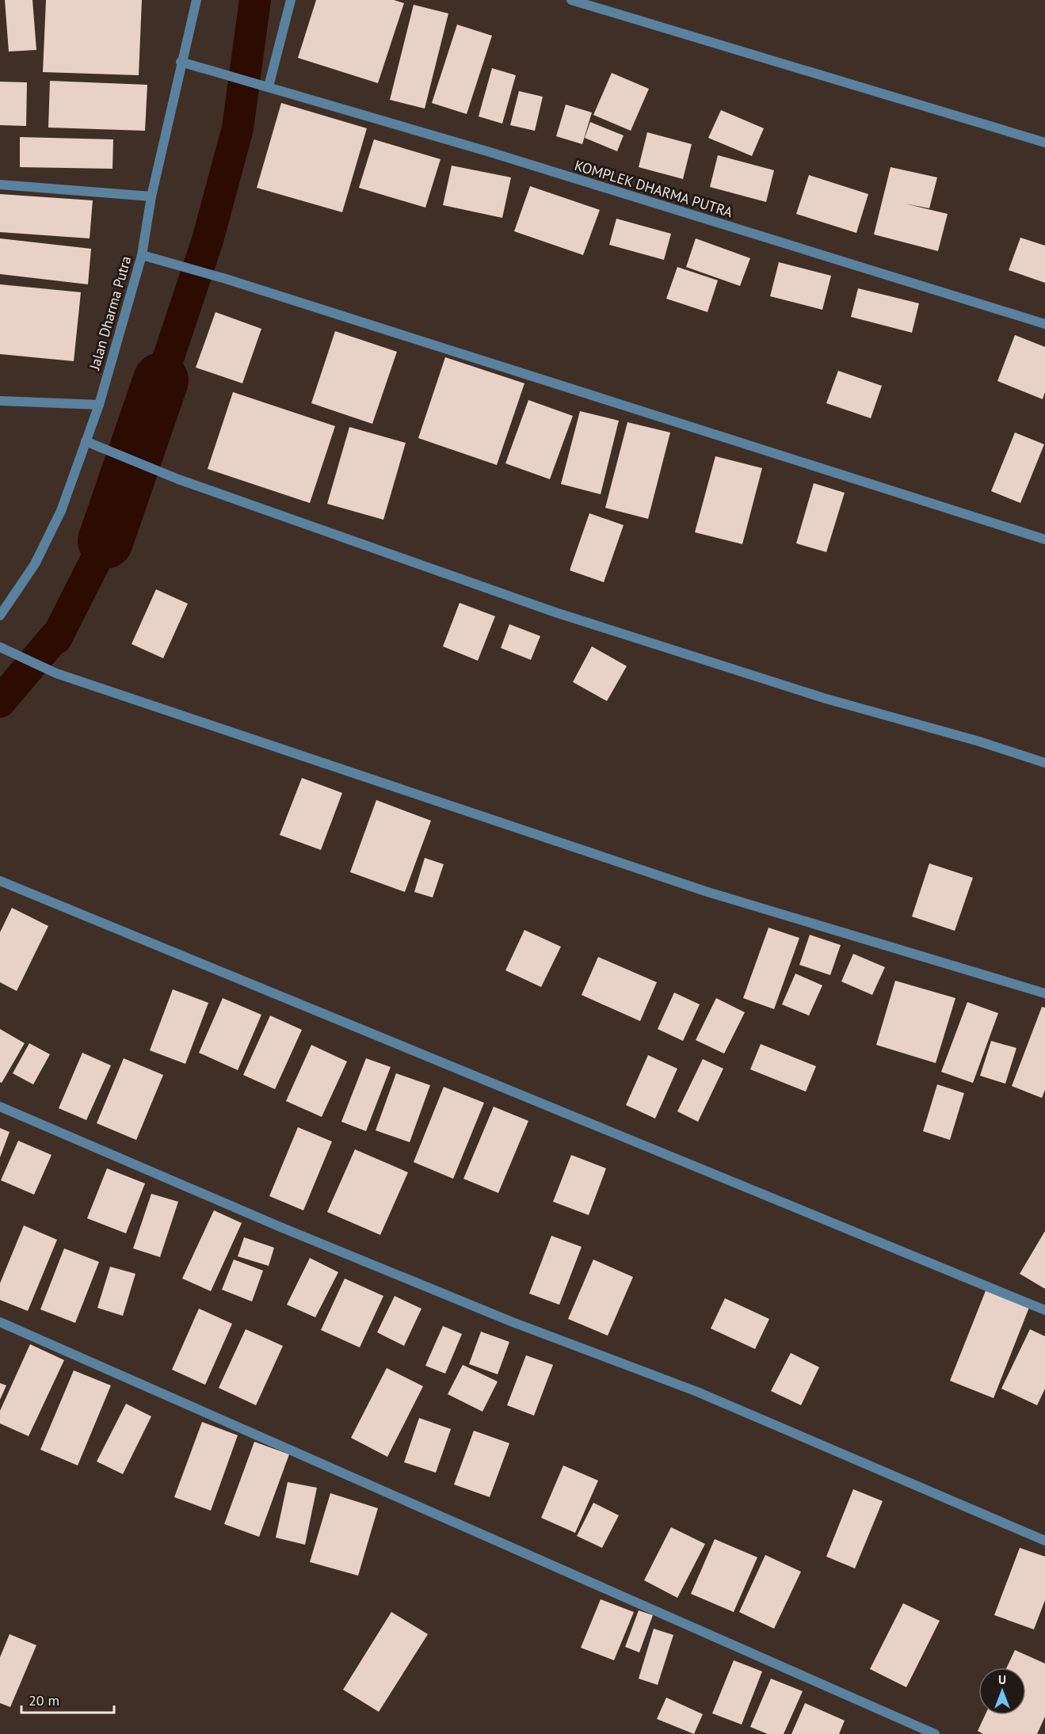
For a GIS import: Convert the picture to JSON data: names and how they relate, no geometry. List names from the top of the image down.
{
  "streets": {
    "street": ["KOMPLEK DHARMA PUTRA", "Jalan Dharma Putra"]
  },
  "crossings": [
    ["KOMPLEK DHARMA PUTRA", "Jalan Dharma Putra"]
  ],
  "scale_bar": "20 m",
  "north": "top"
}
